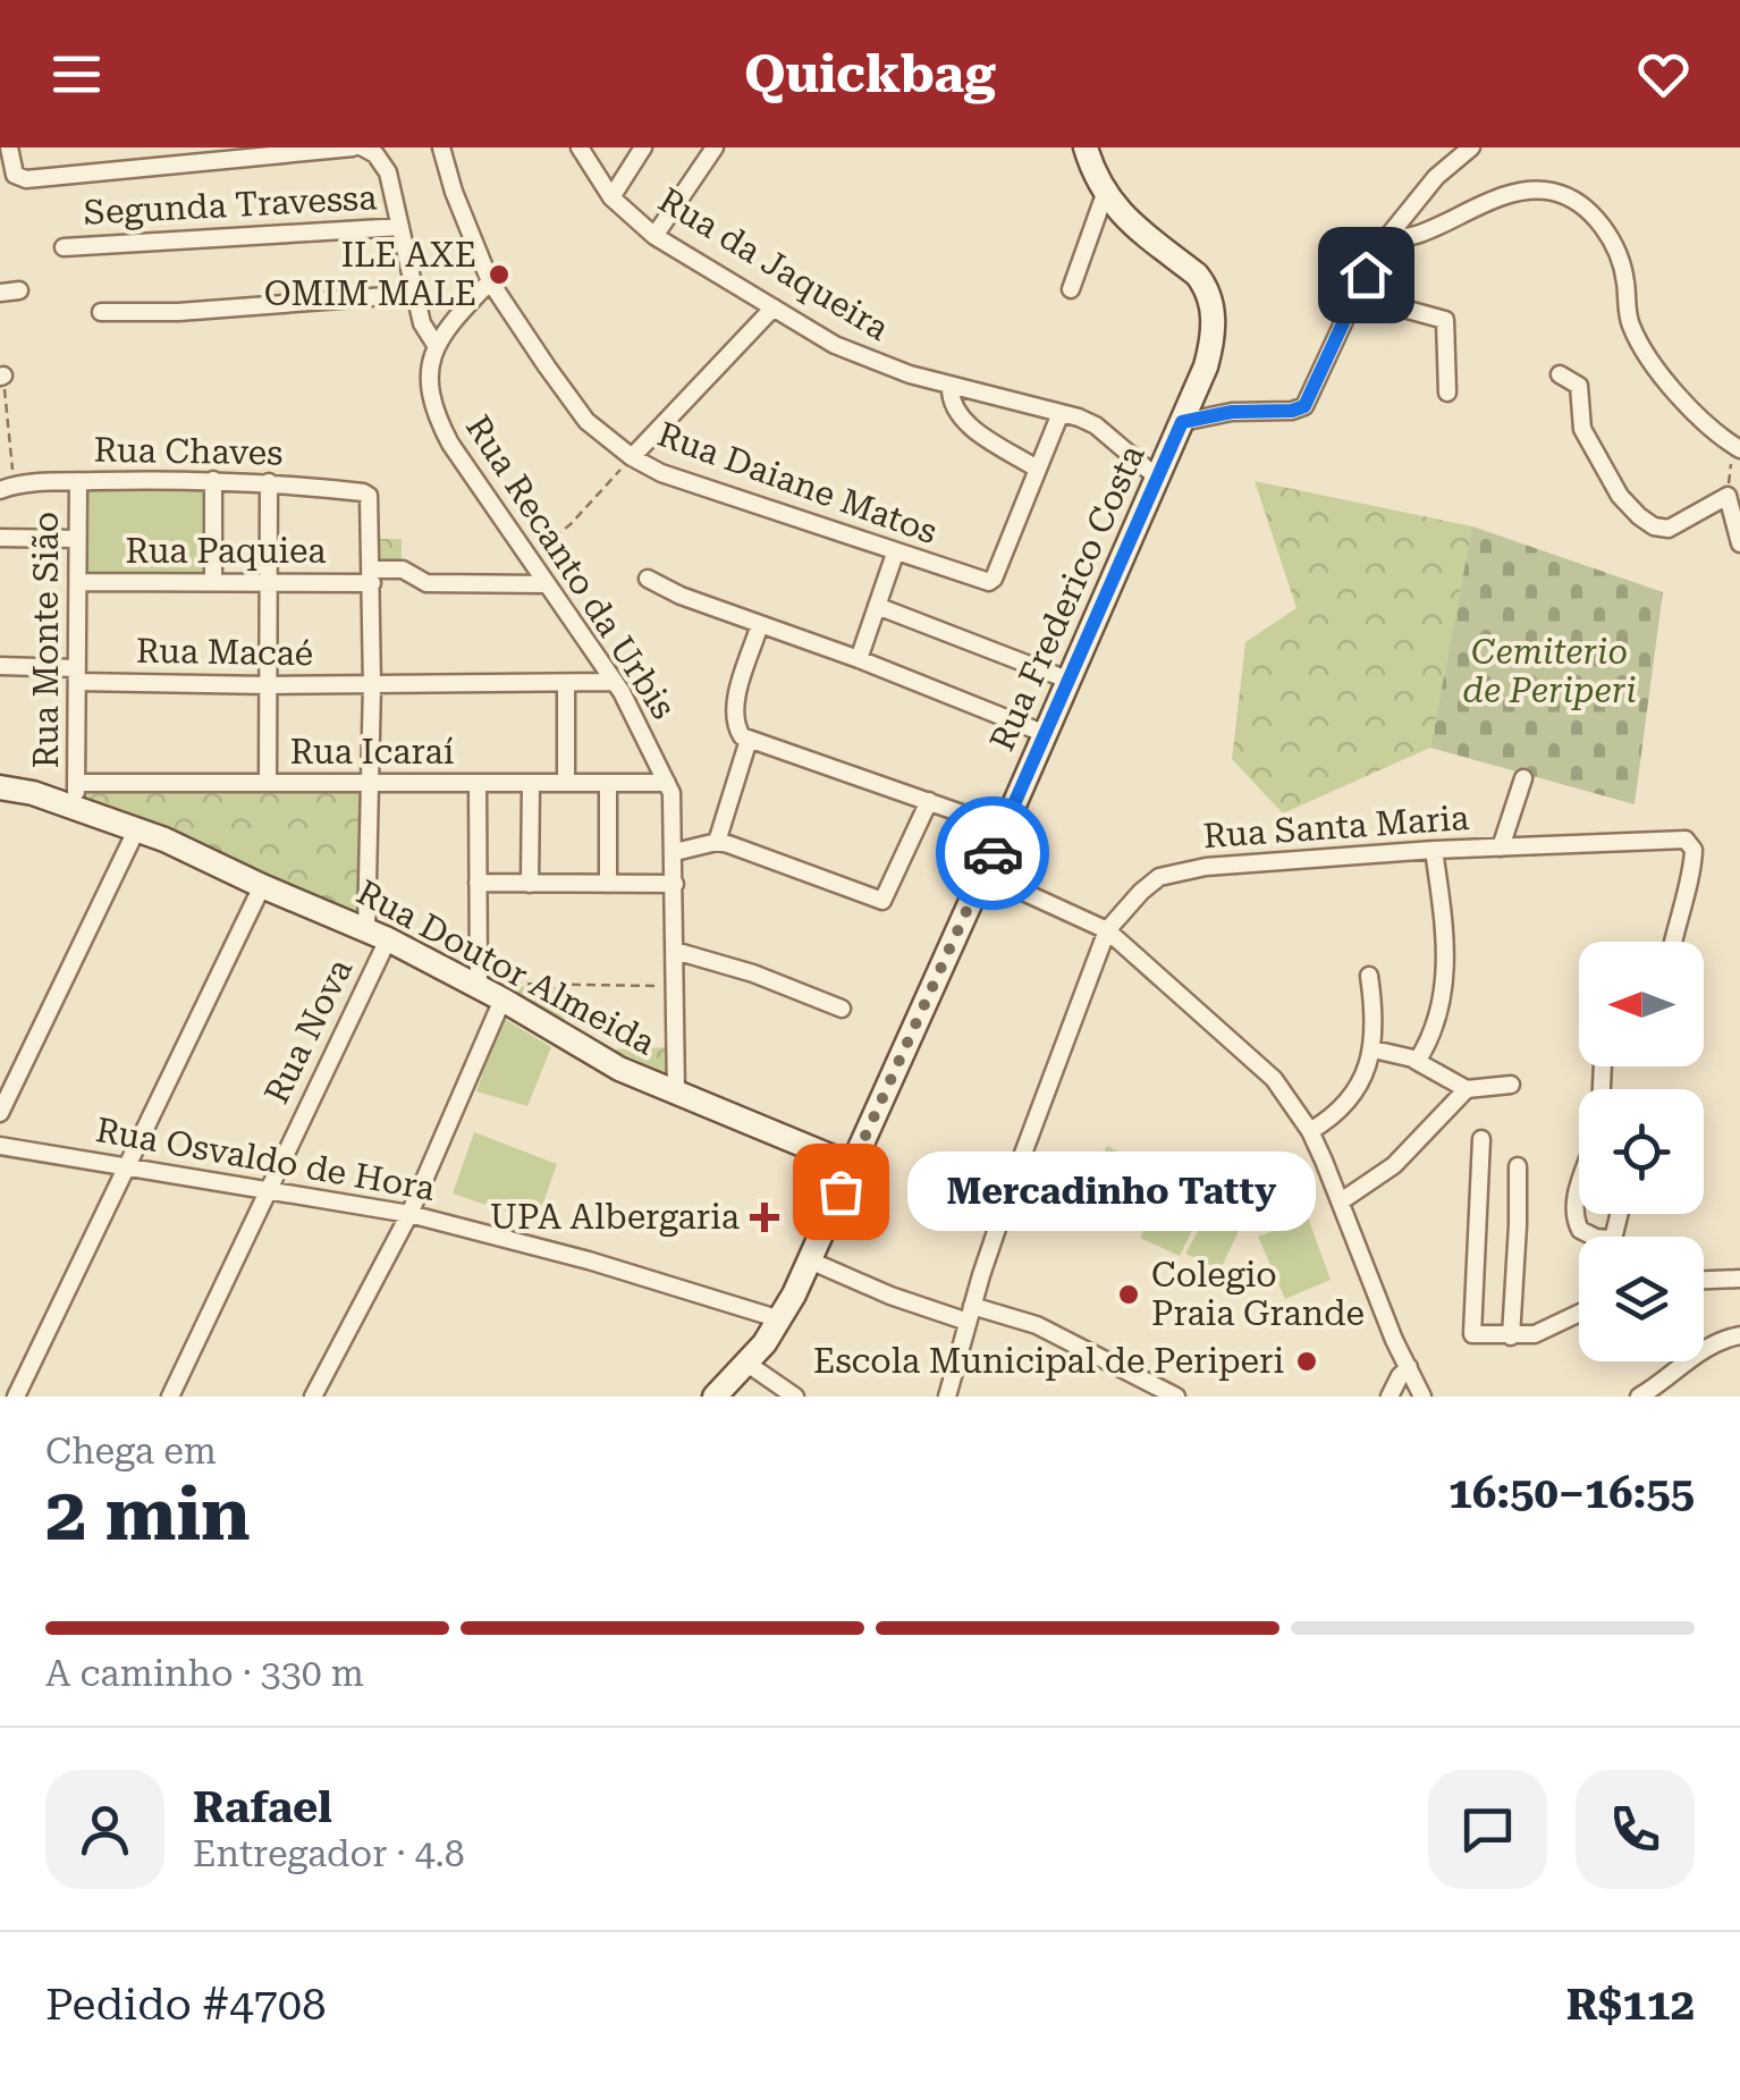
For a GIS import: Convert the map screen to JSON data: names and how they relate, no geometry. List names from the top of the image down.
{
  "streets": {
    "main road": ["Rua Frederico Costa", "Rua Doutor Almeida"],
    "street": [
      "Segunda Travessa",
      "Rua da Jaqueira",
      "Rua Chaves",
      "Rua Daiane Matos",
      "Rua Paquiea",
      "Rua Recanto da Urbis",
      "Rua Monte Sião",
      "Rua Macaé",
      "Rua Icaraí",
      "Rua Santa Maria",
      "Rua Nova",
      "Rua Osvaldo de Hora"
    ]
  },
  "crossings": [
    ["Segunda Travessa", "Rua Recanto da Urbis"],
    ["Rua da Jaqueira", "Rua Daiane Matos"],
    ["Rua da Jaqueira", "Rua Frederico Costa"],
    ["Rua Chaves", "Rua Paquiea"],
    ["Rua Chaves", "Rua Monte Sião"],
    ["Rua Paquiea", "Rua Recanto da Urbis"],
    ["Rua Paquiea", "Rua Monte Sião"],
    ["Rua Recanto da Urbis", "Rua Macaé"],
    ["Rua Recanto da Urbis", "Rua Icaraí"],
    ["Rua Recanto da Urbis", "Rua Doutor Almeida"],
    ["Rua Frederico Costa", "Rua Doutor Almeida"],
    ["Rua Frederico Costa", "Rua Osvaldo de Hora"],
    ["Rua Monte Sião", "Rua Macaé"],
    ["Rua Monte Sião", "Rua Icaraí"],
    ["Rua Doutor Almeida", "Rua Nova"],
    ["Rua Nova", "Rua Osvaldo de Hora"]
  ],
  "parks": ["Cemiterio de Periperi"],
  "places": {
    "other": [
      "ILE AXE OMIM MALE",
      "Mercadinho Tatty",
      "Colegio Praia Grande",
      "Escola Municipal de Periperi"
    ],
    "health": ["UPA Albergaria"]
  },
  "north": "left",
  "page": {
    "header": "Quickbag",
    "bubble": "Mercadinho Tatty",
    "heading": ["2 min", "Chega em", "16:50–16:55"],
    "panel": [
      "Rafael",
      "Entregador · 4.8",
      "Pedido #4708",
      "R$112"
    ],
    "bar": "A caminho · 330 m"
  }
}
